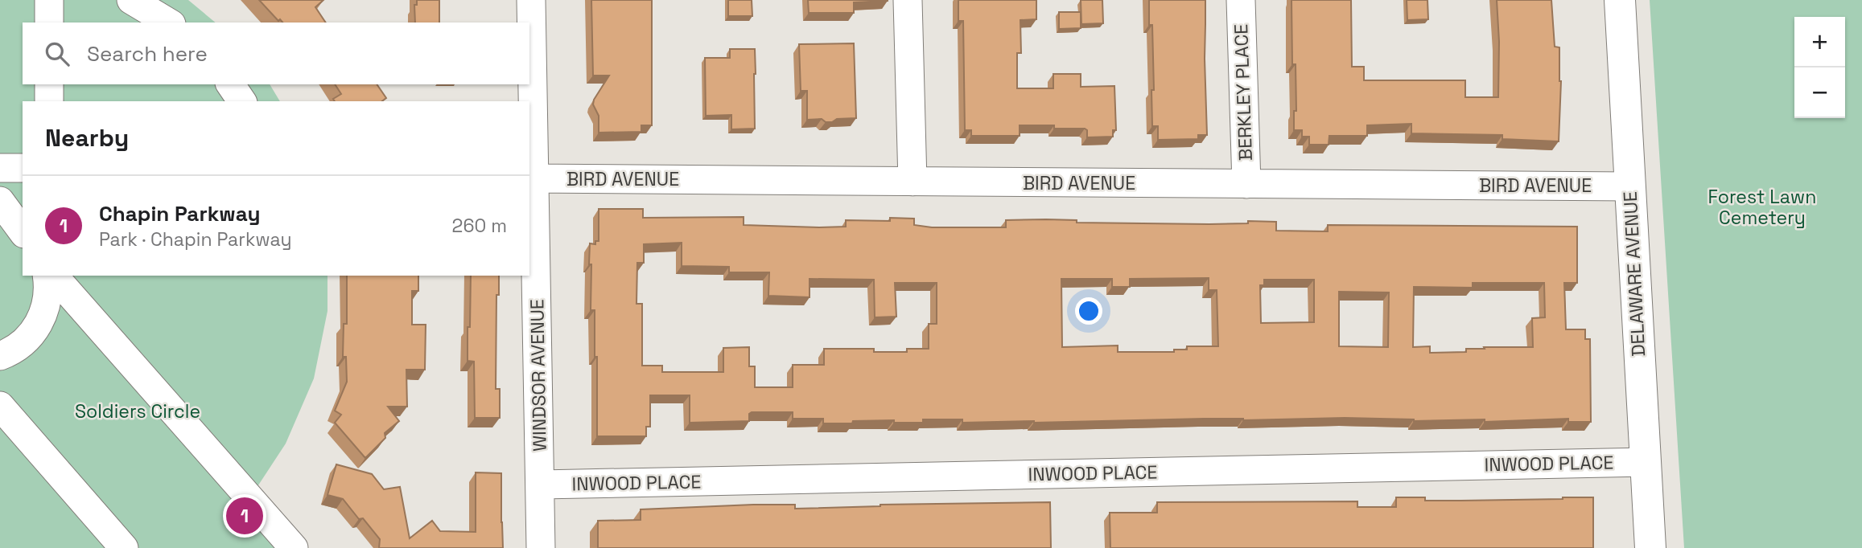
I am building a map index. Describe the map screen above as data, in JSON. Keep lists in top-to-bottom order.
{
  "streets": {
    "main road": ["DELAWARE AVENUE"],
    "street": [
      "BERKLEY PLACE",
      "BIRD AVENUE",
      "WINDSOR AVENUE",
      "INWOOD PLACE"
    ]
  },
  "crossings": [
    ["BERKLEY PLACE", "BIRD AVENUE"],
    ["BIRD AVENUE", "DELAWARE AVENUE"],
    ["BIRD AVENUE", "WINDSOR AVENUE"],
    ["DELAWARE AVENUE", "INWOOD PLACE"],
    ["WINDSOR AVENUE", "INWOOD PLACE"]
  ],
  "parks": ["Forest Lawn Cemetery", "Soldiers Circle"],
  "page": {
    "map_buttons": ["+", "−"],
    "search": "Search here",
    "heading": "Nearby",
    "list": [
      {
        "mark": "1",
        "name": "Chapin Parkway",
        "note": "Park · Chapin Parkway",
        "value": "260 m"
      }
    ],
    "pins": "1"
  }
}
